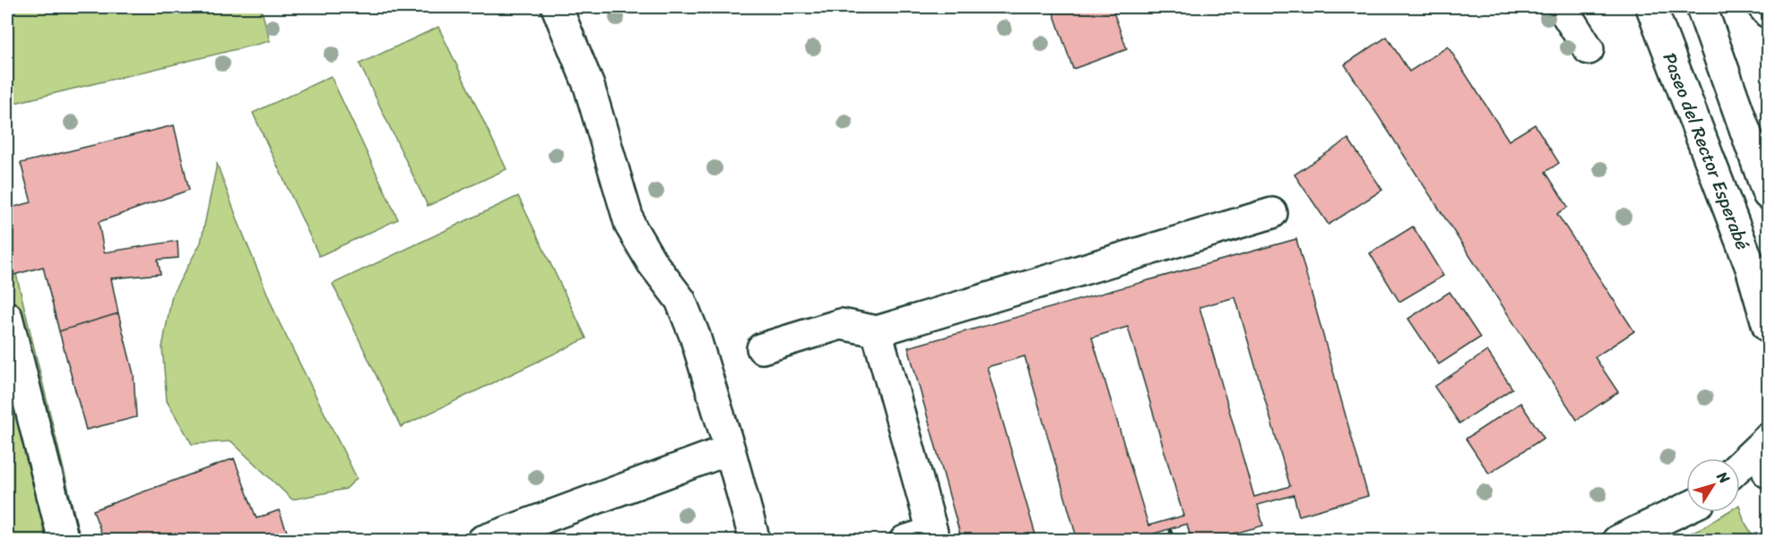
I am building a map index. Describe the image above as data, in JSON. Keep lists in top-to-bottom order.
{
  "streets": {
    "main road": ["Paseo del Rector Esperabé"]
  },
  "north": "top right"
}
